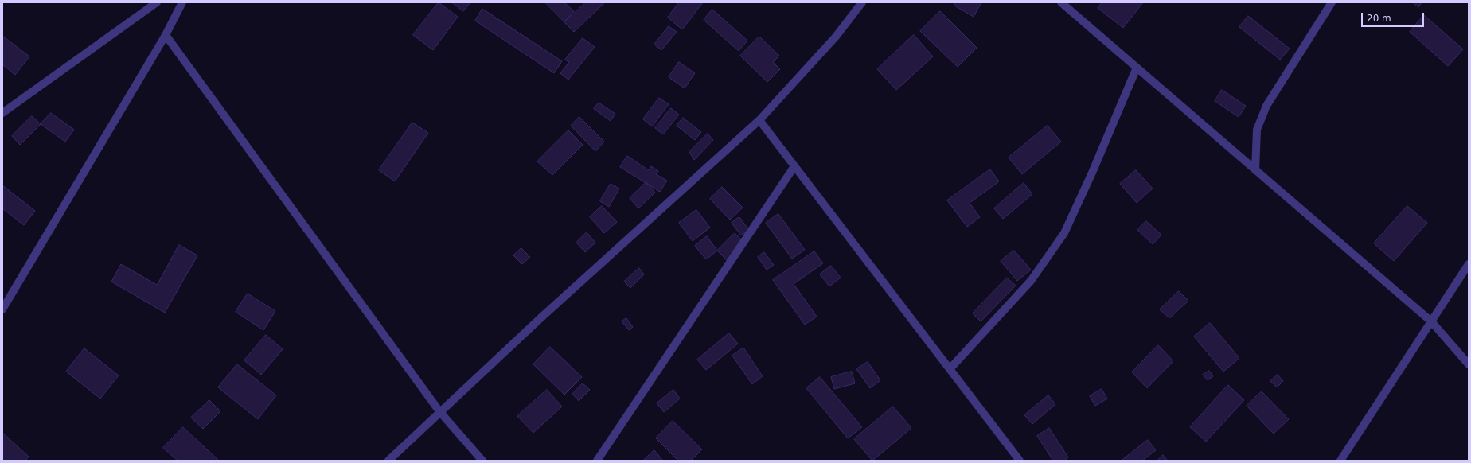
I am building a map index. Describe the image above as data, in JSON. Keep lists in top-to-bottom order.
{
  "scale_bar": "20 m"
}
